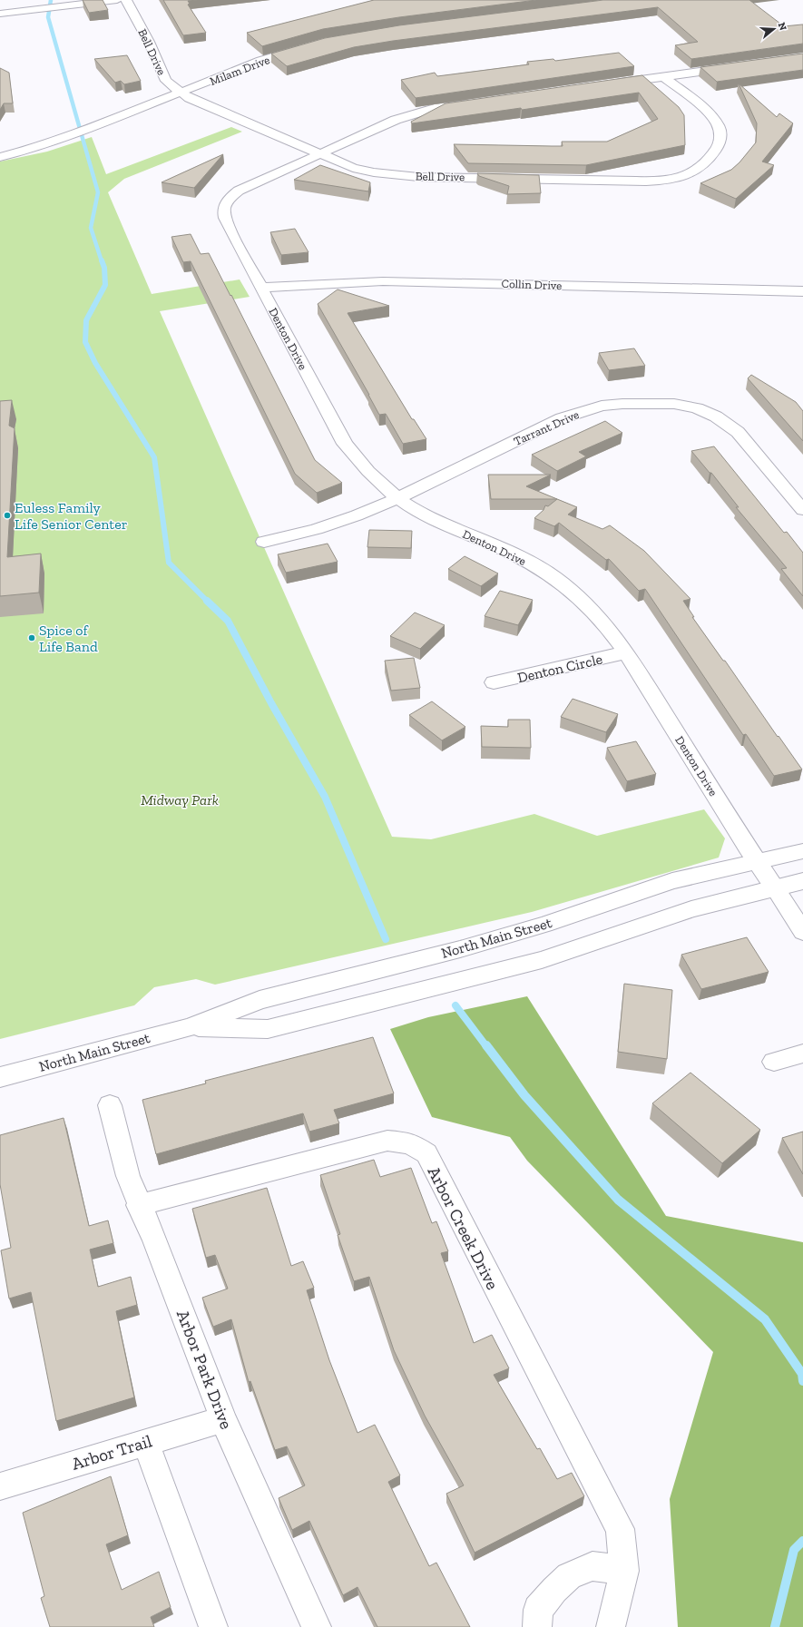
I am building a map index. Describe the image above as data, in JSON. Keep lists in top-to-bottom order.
{
  "streets": {
    "street": [
      "Bell Drive",
      "Milam Drive",
      "Collin Drive",
      "Denton Drive",
      "Tarrant Drive",
      "Denton Circle",
      "North Main Street",
      "Arbor Creek Drive",
      "Arbor Park Drive",
      "Arbor Trail"
    ]
  },
  "crossings": [
    ["Bell Drive", "Milam Drive"],
    ["Bell Drive", "Denton Drive"],
    ["Collin Drive", "Denton Drive"],
    ["Denton Drive", "Tarrant Drive"],
    ["Denton Drive", "Denton Circle"],
    ["Denton Drive", "North Main Street"],
    ["Arbor Creek Drive", "Arbor Park Drive"],
    ["Arbor Park Drive", "Arbor Trail"]
  ],
  "parks": ["Midway Park"],
  "places": ["Euless Family Life Senior Center", "Spice of Life Band"],
  "north": "right"
}
